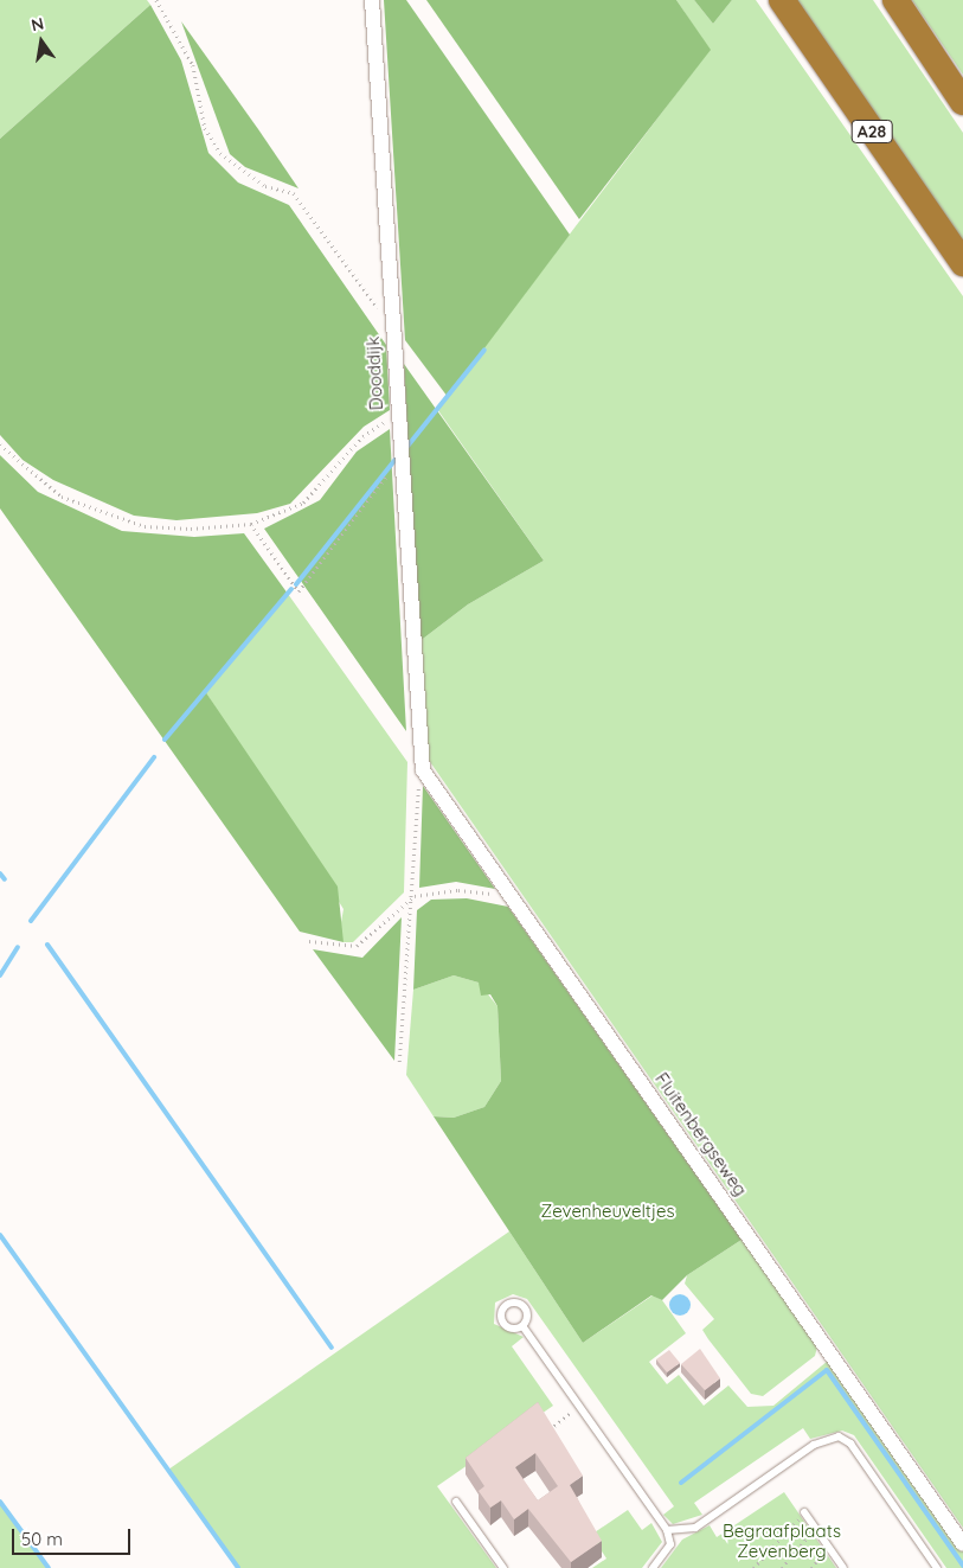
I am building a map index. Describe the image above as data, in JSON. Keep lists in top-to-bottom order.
{
  "streets": {
    "highway": ["A28"],
    "street": ["Dooddijk", "Fluitenbergseweg"]
  },
  "crossings": [
    ["Dooddijk", "Fluitenbergseweg"]
  ],
  "parks": ["Zevenheuveltjes", "Begraafplaats Zevenberg"],
  "scale_bar": "50 m",
  "north": "top"
}
